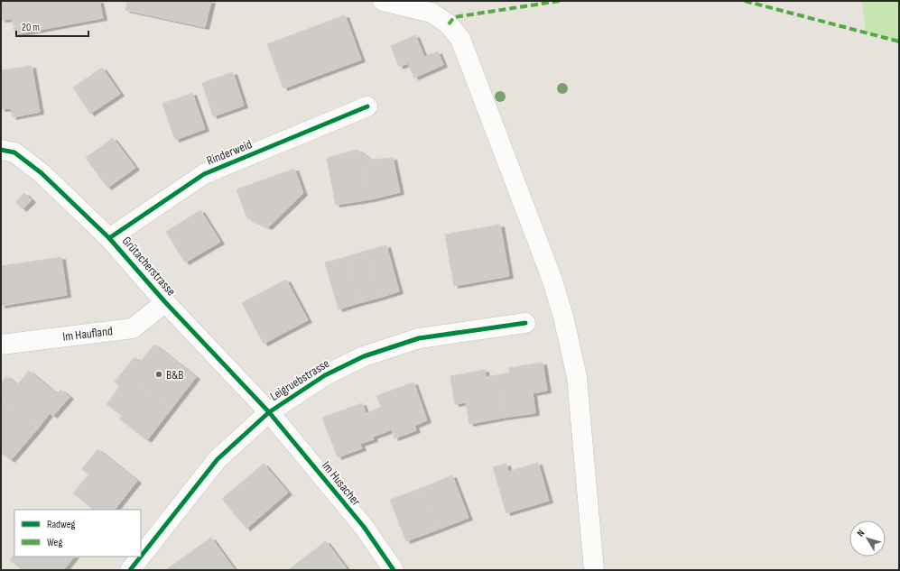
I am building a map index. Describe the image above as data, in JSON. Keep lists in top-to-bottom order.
{
  "streets": {
    "street": [
      "Rinderweid",
      "Grütacherstrasse",
      "Im Haufland",
      "Leigruebstrasse",
      "Im Husacher"
    ]
  },
  "crossings": [
    ["Rinderweid", "Grütacherstrasse"],
    ["Grütacherstrasse", "Im Haufland"],
    ["Grütacherstrasse", "Leigruebstrasse"],
    ["Grütacherstrasse", "Im Husacher"],
    ["Leigruebstrasse", "Im Husacher"]
  ],
  "places": ["B&B"],
  "legend": ["Radweg", "Weg"],
  "scale_bar": "20 m",
  "north": "top left"
}
